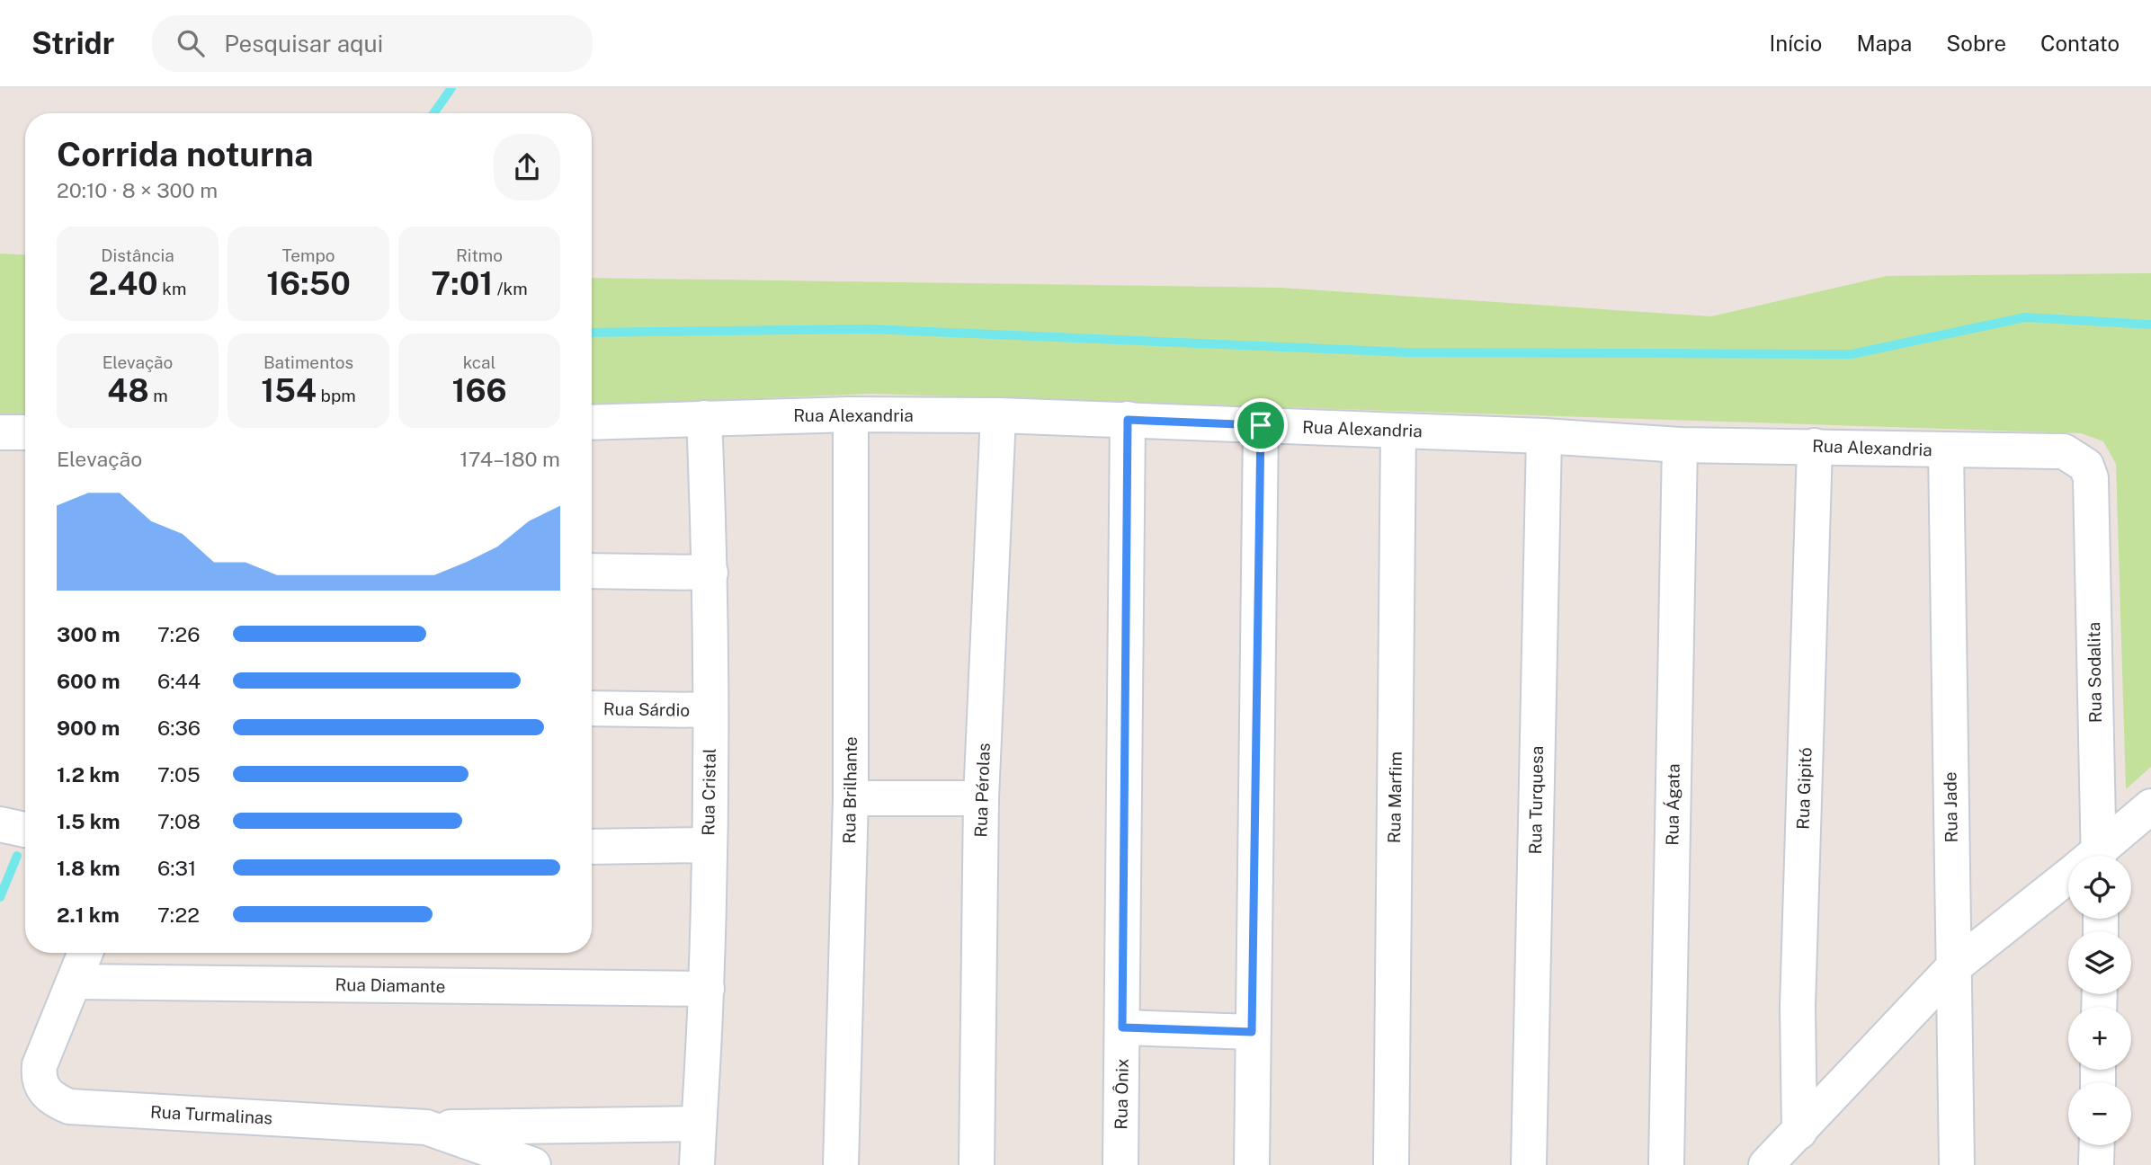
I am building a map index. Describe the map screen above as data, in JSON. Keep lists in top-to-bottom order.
{
  "streets": {
    "street": [
      "Rua Alexandria",
      "Rua Sodalita",
      "Rua Sárdio",
      "Rua Gipitó",
      "Rua Brilhante",
      "Rua Pérolas",
      "Rua Cristal",
      "Rua Marfim",
      "Rua Turquesa",
      "Rua Ágata",
      "Rua Jade",
      "Rua Diamante",
      "Rua Ônix",
      "Rua Turmalinas"
    ]
  },
  "crossings": [
    ["Rua Alexandria", "Rua Sodalita"],
    ["Rua Alexandria", "Rua Gipitó"],
    ["Rua Alexandria", "Rua Brilhante"],
    ["Rua Alexandria", "Rua Pérolas"],
    ["Rua Alexandria", "Rua Cristal"],
    ["Rua Alexandria", "Rua Marfim"],
    ["Rua Alexandria", "Rua Turquesa"],
    ["Rua Alexandria", "Rua Ágata"],
    ["Rua Alexandria", "Rua Jade"],
    ["Rua Alexandria", "Rua Ônix"],
    ["Rua Sárdio", "Rua Cristal"],
    ["Rua Cristal", "Rua Diamante"],
    ["Rua Diamante", "Rua Turmalinas"]
  ],
  "page": {
    "header": "Stridr",
    "search": "Pesquisar aqui",
    "nav": [
      "Início",
      "Mapa",
      "Sobre",
      "Contato"
    ],
    "heading": ["Corrida noturna", "20:10 · 8 × 300 m"],
    "stats": [
      ["Distância", "2.40 km"],
      ["Tempo", "16:50"],
      ["Ritmo", "7:01 /km"],
      ["Elevação", "48 m"],
      ["Batimentos", "154 bpm"],
      ["kcal", "166"]
    ],
    "chart": ["Elevação", "174–180 m"],
    "list": [
      {
        "name": "300 m",
        "note": "7:26"
      },
      {
        "name": "600 m",
        "note": "6:44"
      },
      {
        "name": "900 m",
        "note": "6:36"
      },
      {
        "name": "1.2 km",
        "note": "7:05"
      },
      {
        "name": "1.5 km",
        "note": "7:08"
      },
      {
        "name": "1.8 km",
        "note": "6:31"
      },
      {
        "name": "2.1 km",
        "note": "7:22"
      }
    ],
    "map_buttons": ["+", "−"]
  }
}
